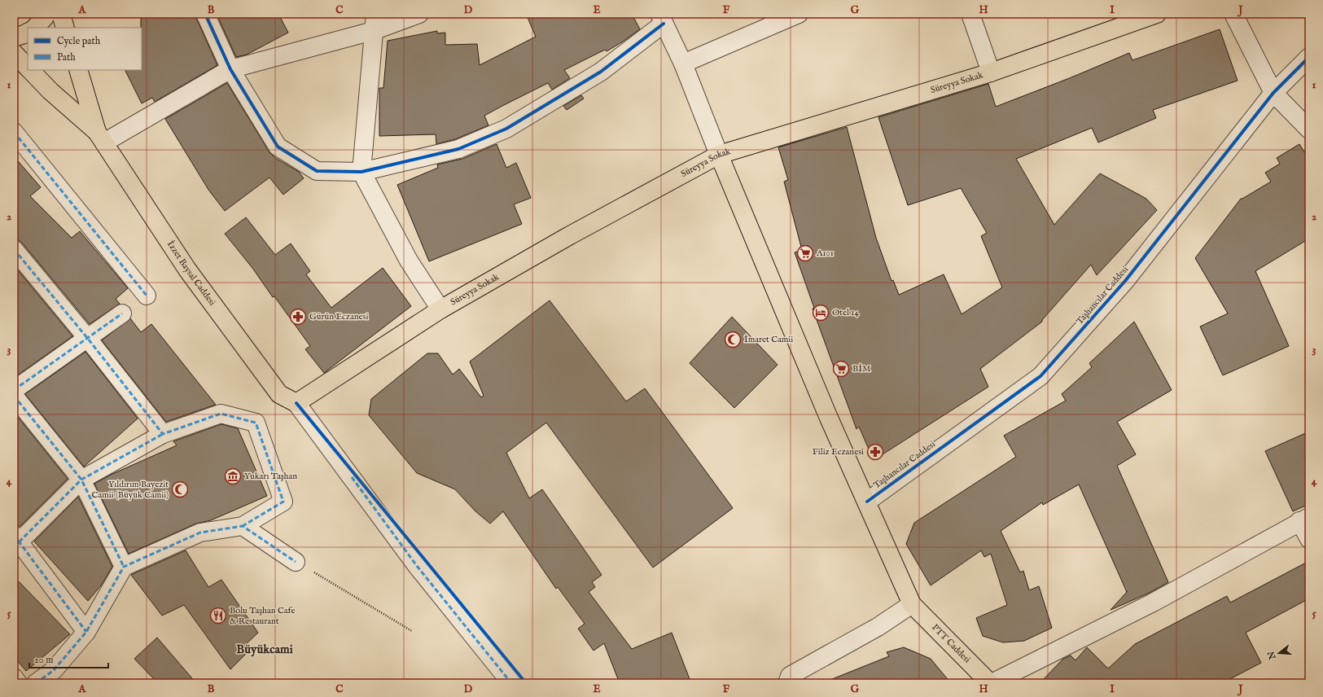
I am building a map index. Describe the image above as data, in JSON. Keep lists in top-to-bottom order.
{
  "streets": {
    "main road": ["Süreyya Sokak", "İzzet Baysal Caddesi", "PTT Caddesi"],
    "street": ["Taşhancılar Caddesi"]
  },
  "crossings": [
    ["Süreyya Sokak", "İzzet Baysal Caddesi"]
  ],
  "districts": ["Büyükcami"],
  "places": {
    "supermarket": ["A101", "BİM"],
    "hotel": ["Otel 14"],
    "pharmacy": ["Gürün Eczanesi", "Filiz Eczanesi"],
    "mosque": ["İmaret Camii", "Yıldırım Bayezit Camii (Büyük Camii)"],
    "museum": ["Yukarı Taşhan"],
    "restaurant": ["Bolu Taşhan Cafe & Restaurant"]
  },
  "legend": ["Cycle path", "Path"],
  "scale_bar": "20 m",
  "north": "left",
  "grid": {
    "columns": [
      "A",
      "B",
      "C",
      "D",
      "E",
      "F",
      "G",
      "H",
      "I",
      "J"
    ],
    "rows": [
      "1",
      "2",
      "3",
      "4",
      "5"
    ]
  }
}
